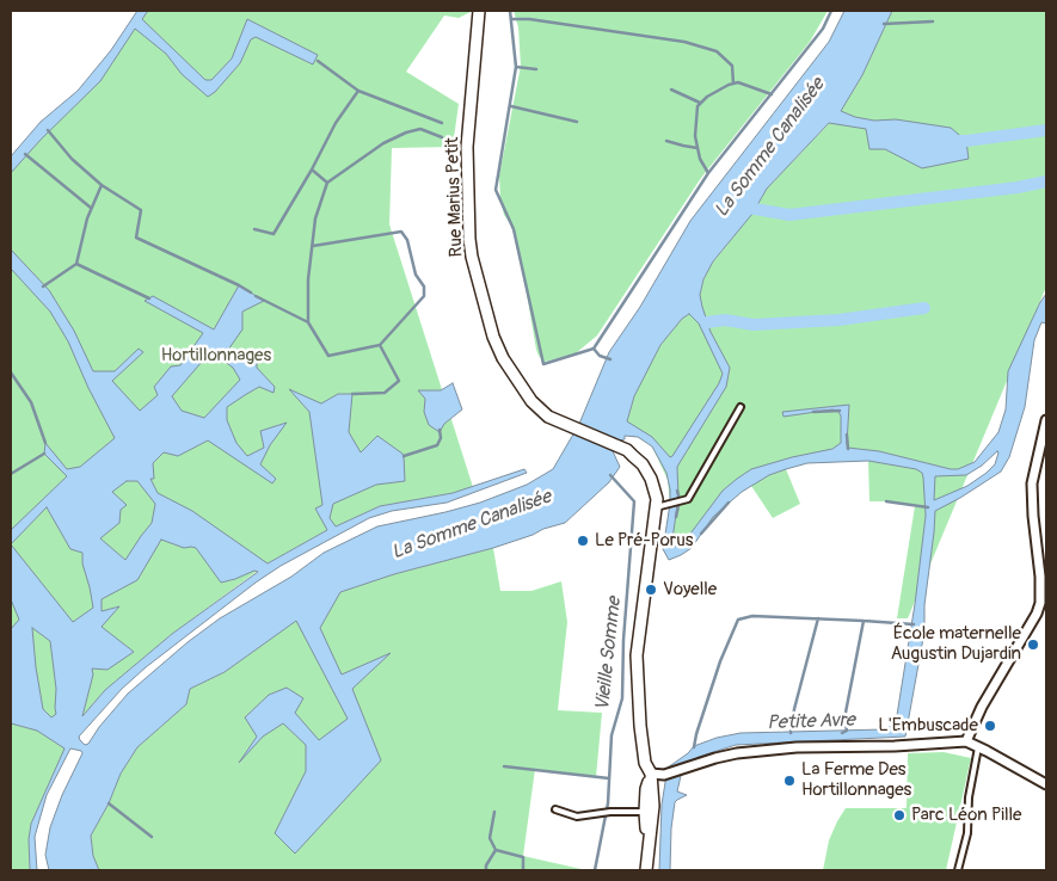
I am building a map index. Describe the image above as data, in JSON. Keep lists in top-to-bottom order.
{
  "streets": {
    "street": ["Rue Marius Petit"]
  },
  "water": ["La Somme Canalisée", "Vieille Somme", "Petite Avre"],
  "parks": ["Hortillonnages"],
  "places": [
    "Le Pré-Porus",
    "Voyelle",
    "École maternelle Augustin Dujardin",
    "L'Embuscade",
    "La Ferme Des Hortillonnages",
    "Parc Léon Pille"
  ]
}
